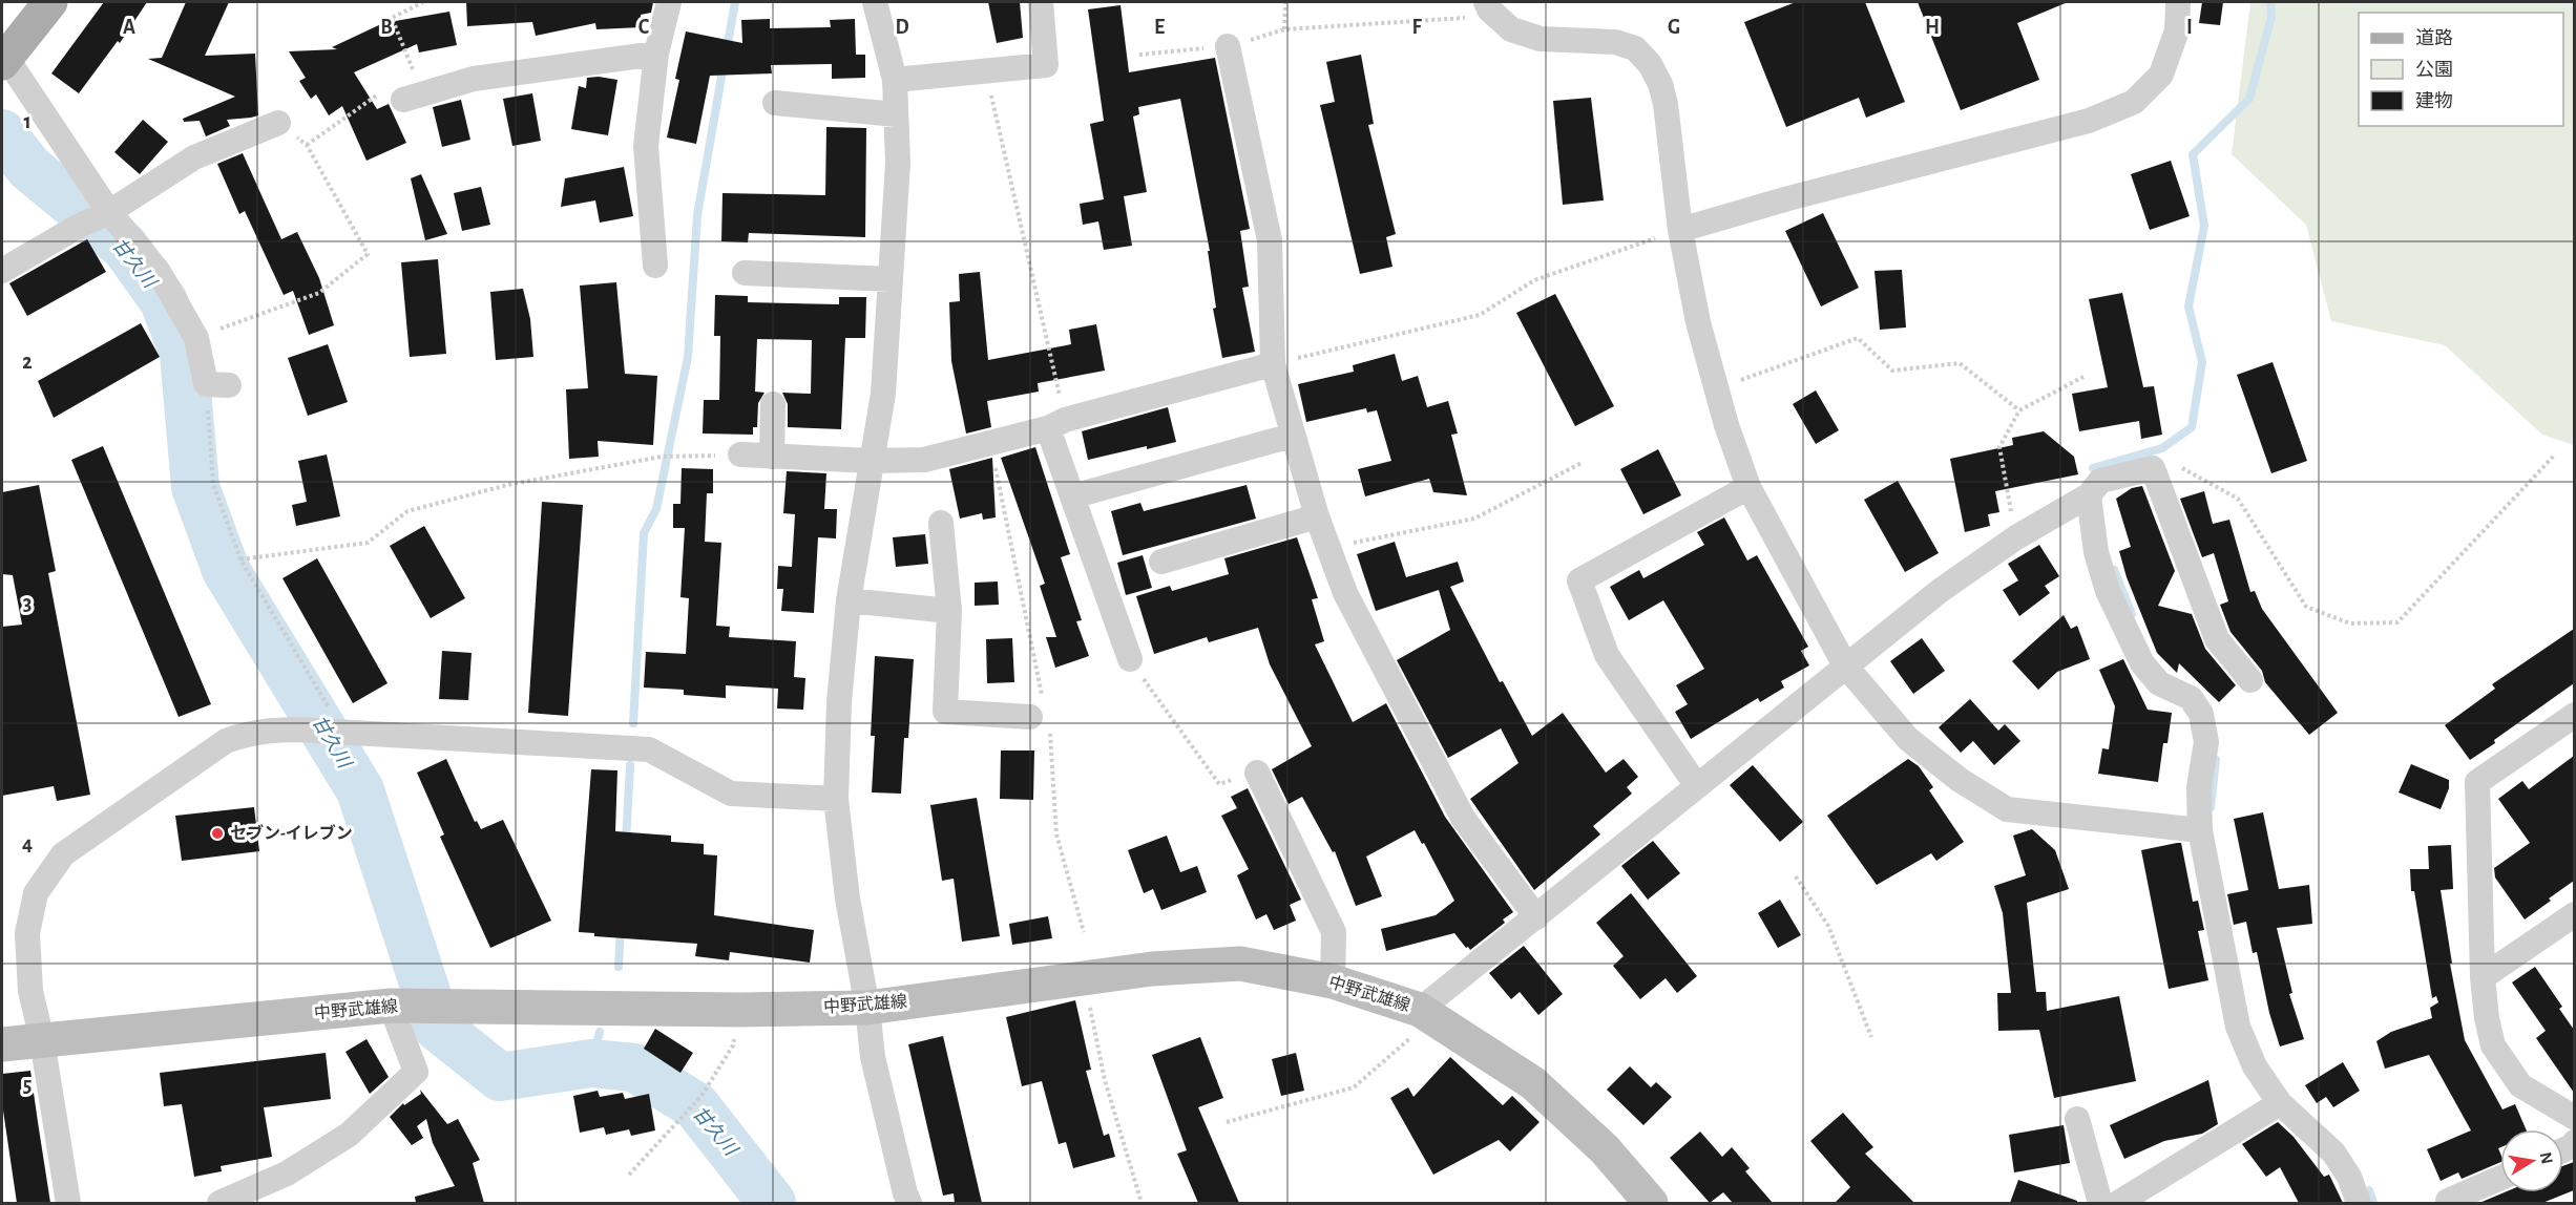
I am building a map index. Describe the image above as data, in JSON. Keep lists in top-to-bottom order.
{
  "streets": {
    "main road": ["中野武雄線"]
  },
  "water": ["甘久川"],
  "places": ["セブン-イレブン"],
  "legend": ["道路", "公園", "建物"],
  "north": "right",
  "grid": {
    "columns": [
      "A",
      "B",
      "C",
      "D",
      "E",
      "F",
      "G",
      "H",
      "I"
    ],
    "rows": [
      "1",
      "2",
      "3",
      "4",
      "5"
    ]
  }
}
